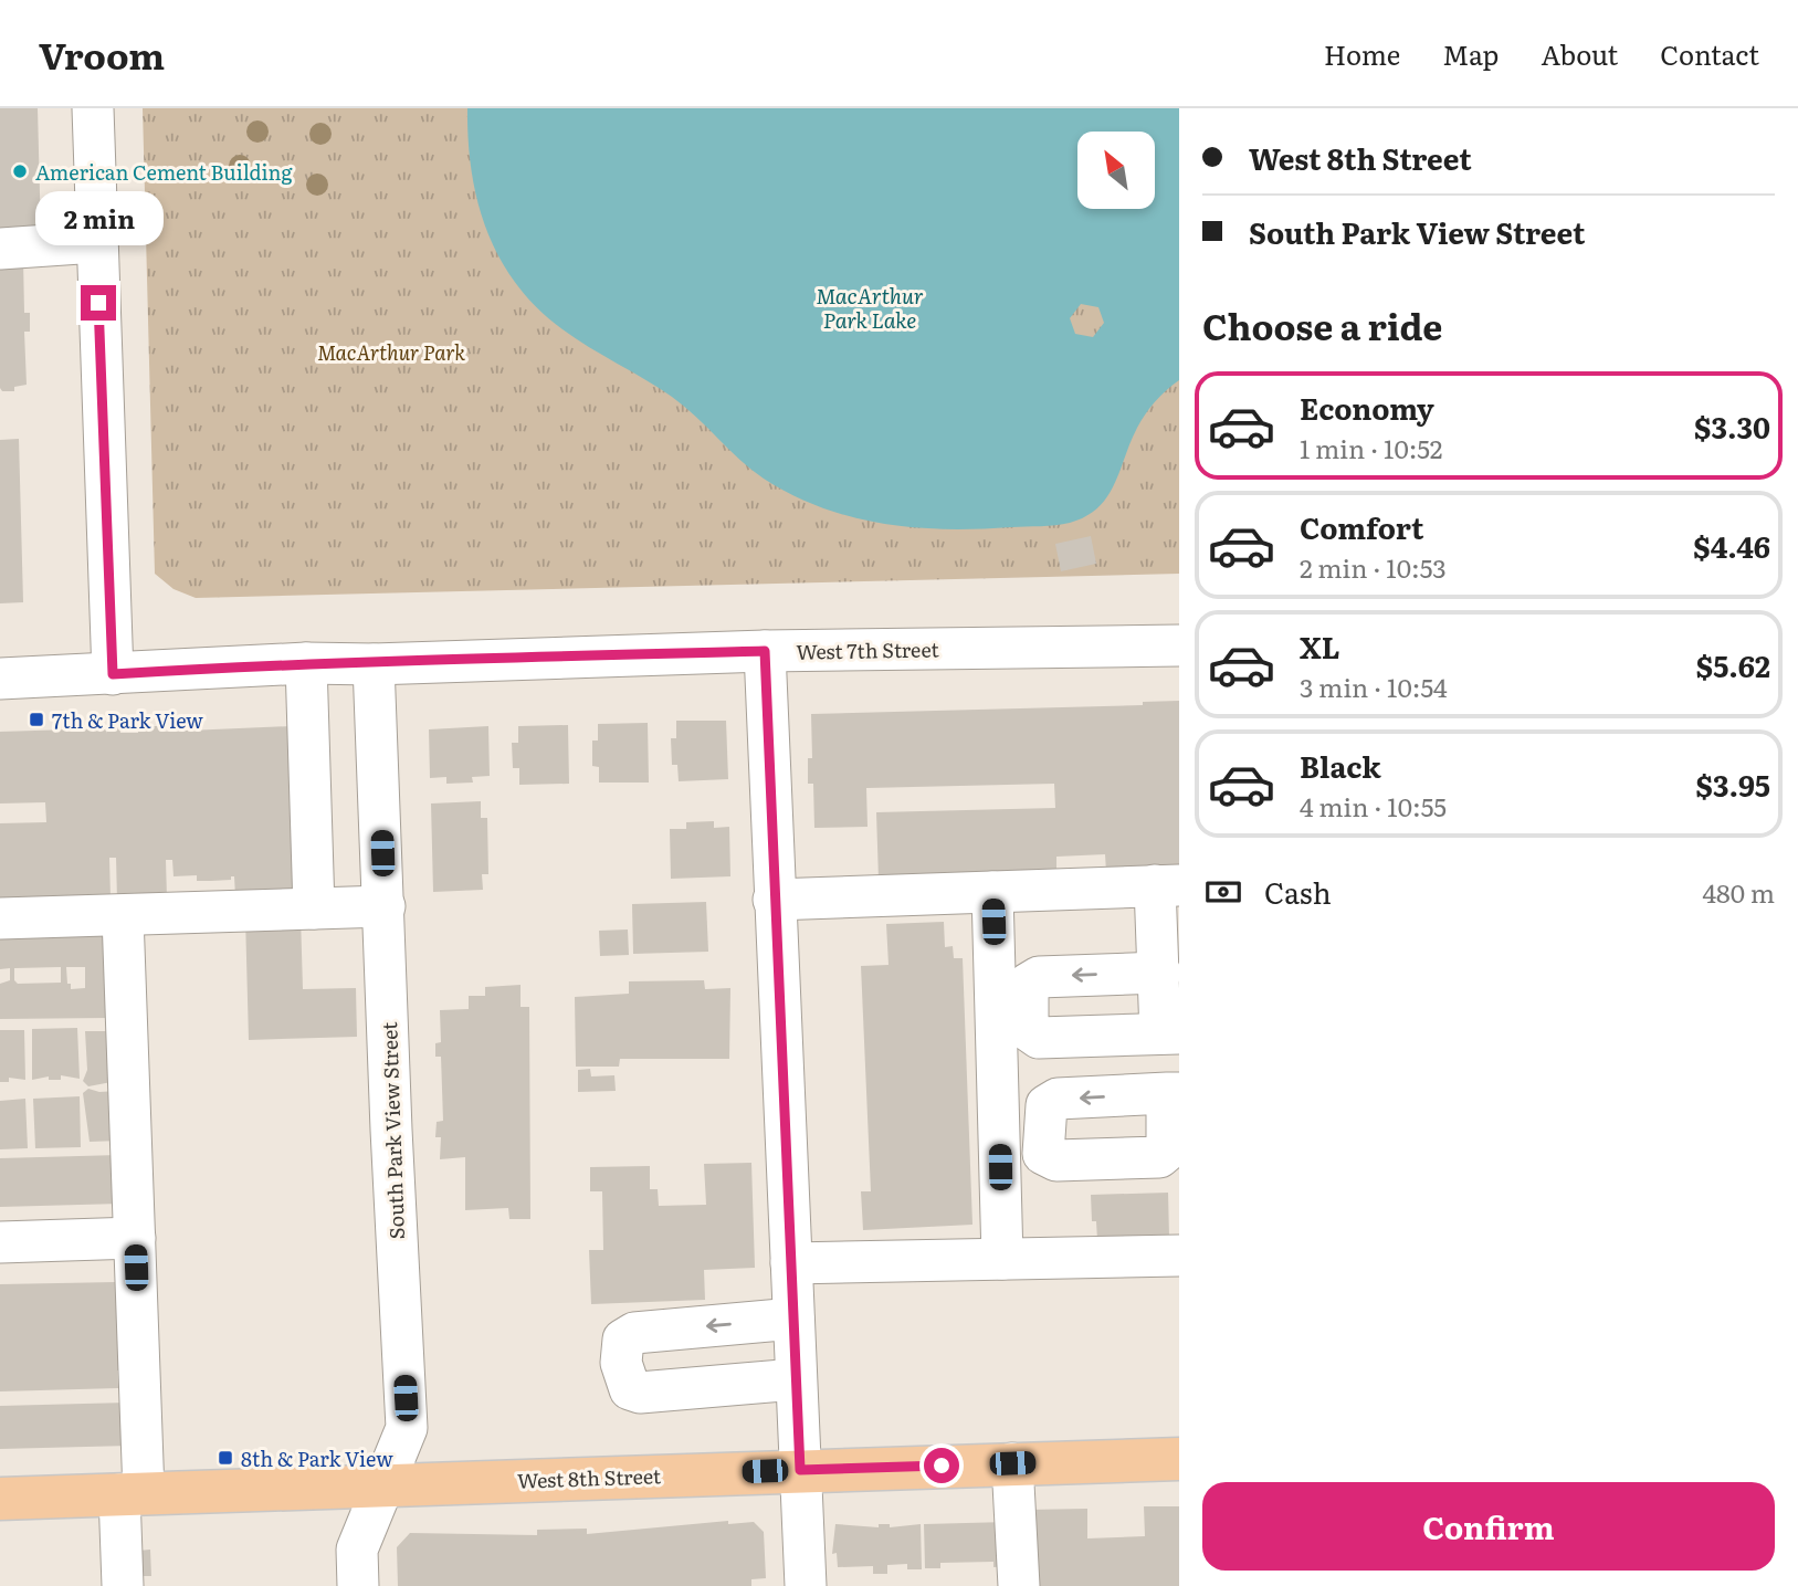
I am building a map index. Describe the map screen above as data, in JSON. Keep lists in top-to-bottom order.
{
  "streets": {
    "main road": ["West 8th Street"],
    "street": ["West 7th Street", "South Park View Street"]
  },
  "crossings": [
    ["West 7th Street", "South Park View Street"],
    ["South Park View Street", "West 8th Street"]
  ],
  "water": ["MacArthur Park Lake"],
  "parks": ["MacArthur Park"],
  "places": {
    "other": ["American Cement Building"],
    "transit": ["7th & Park View", "8th & Park View"]
  },
  "north": "top left",
  "page": {
    "header": "Vroom",
    "nav": [
      "Home",
      "Map",
      "About",
      "Contact"
    ],
    "banner": ["West 8th Street", "South Park View Street"],
    "bubble": "2 min",
    "heading": "Choose a ride",
    "list": [
      {
        "name": "Economy",
        "note": "1 min · 10:52",
        "value": "$3.30"
      },
      {
        "name": "Comfort",
        "note": "2 min · 10:53",
        "value": "$4.46"
      },
      {
        "name": "XL",
        "note": "3 min · 10:54",
        "value": "$5.62"
      },
      {
        "name": "Black",
        "note": "4 min · 10:55",
        "value": "$3.95"
      }
    ],
    "pay": ["Cash", "480 m"],
    "buttons": "Confirm"
  }
}
